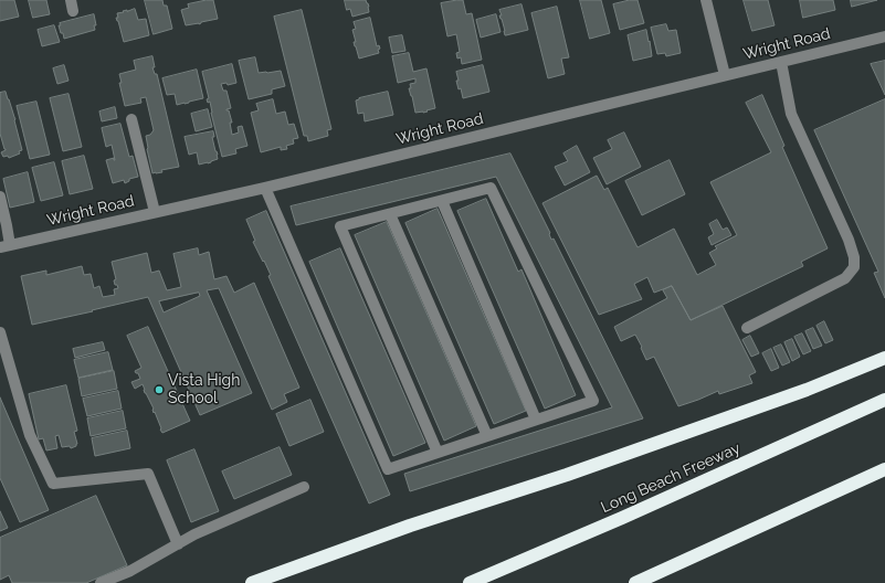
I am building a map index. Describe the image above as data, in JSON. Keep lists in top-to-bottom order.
{
  "streets": {
    "highway": ["Long Beach Freeway"],
    "street": ["Wright Road"]
  },
  "places": ["Vista High School"]
}
